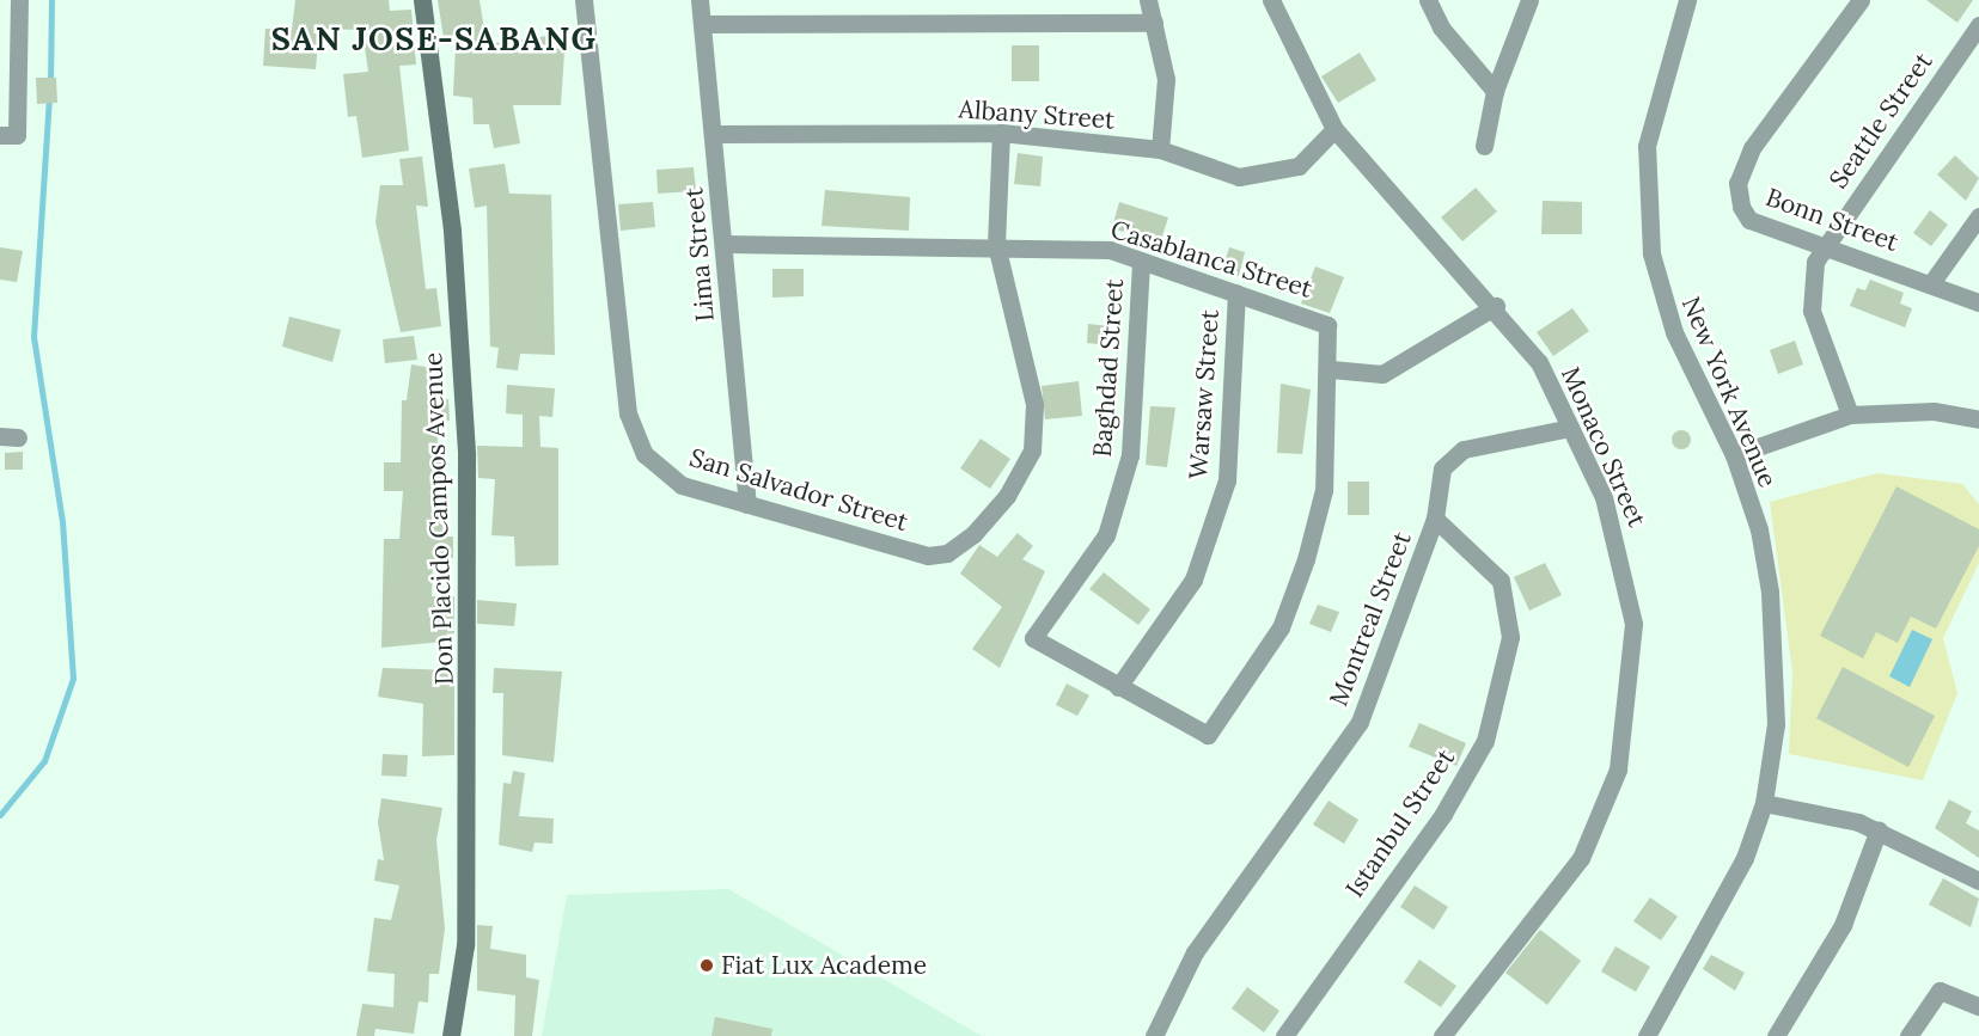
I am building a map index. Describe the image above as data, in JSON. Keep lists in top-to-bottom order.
{
  "streets": {
    "main road": ["Don Placido Campos Avenue"],
    "street": [
      "Albany Street",
      "Seattle Street",
      "Bonn Street",
      "Lima Street",
      "Casablanca Street",
      "Baghdad Street",
      "New York Avenue",
      "Warsaw Street",
      "Monaco Street",
      "San Salvador Street",
      "Montreal Street",
      "Istanbul Street"
    ]
  },
  "crossings": [
    ["Albany Street", "Lima Street"],
    ["Albany Street", "Monaco Street"],
    ["Albany Street", "San Salvador Street"],
    ["Seattle Street", "Bonn Street"],
    ["Lima Street", "Casablanca Street"],
    ["Lima Street", "San Salvador Street"],
    ["Casablanca Street", "Baghdad Street"],
    ["Casablanca Street", "Warsaw Street"],
    ["Casablanca Street", "San Salvador Street"],
    ["Baghdad Street", "Warsaw Street"],
    ["Monaco Street", "Montreal Street"],
    ["Montreal Street", "Istanbul Street"]
  ],
  "districts": ["SAN JOSE-SABANG"],
  "places": ["Fiat Lux Academe"]
}
